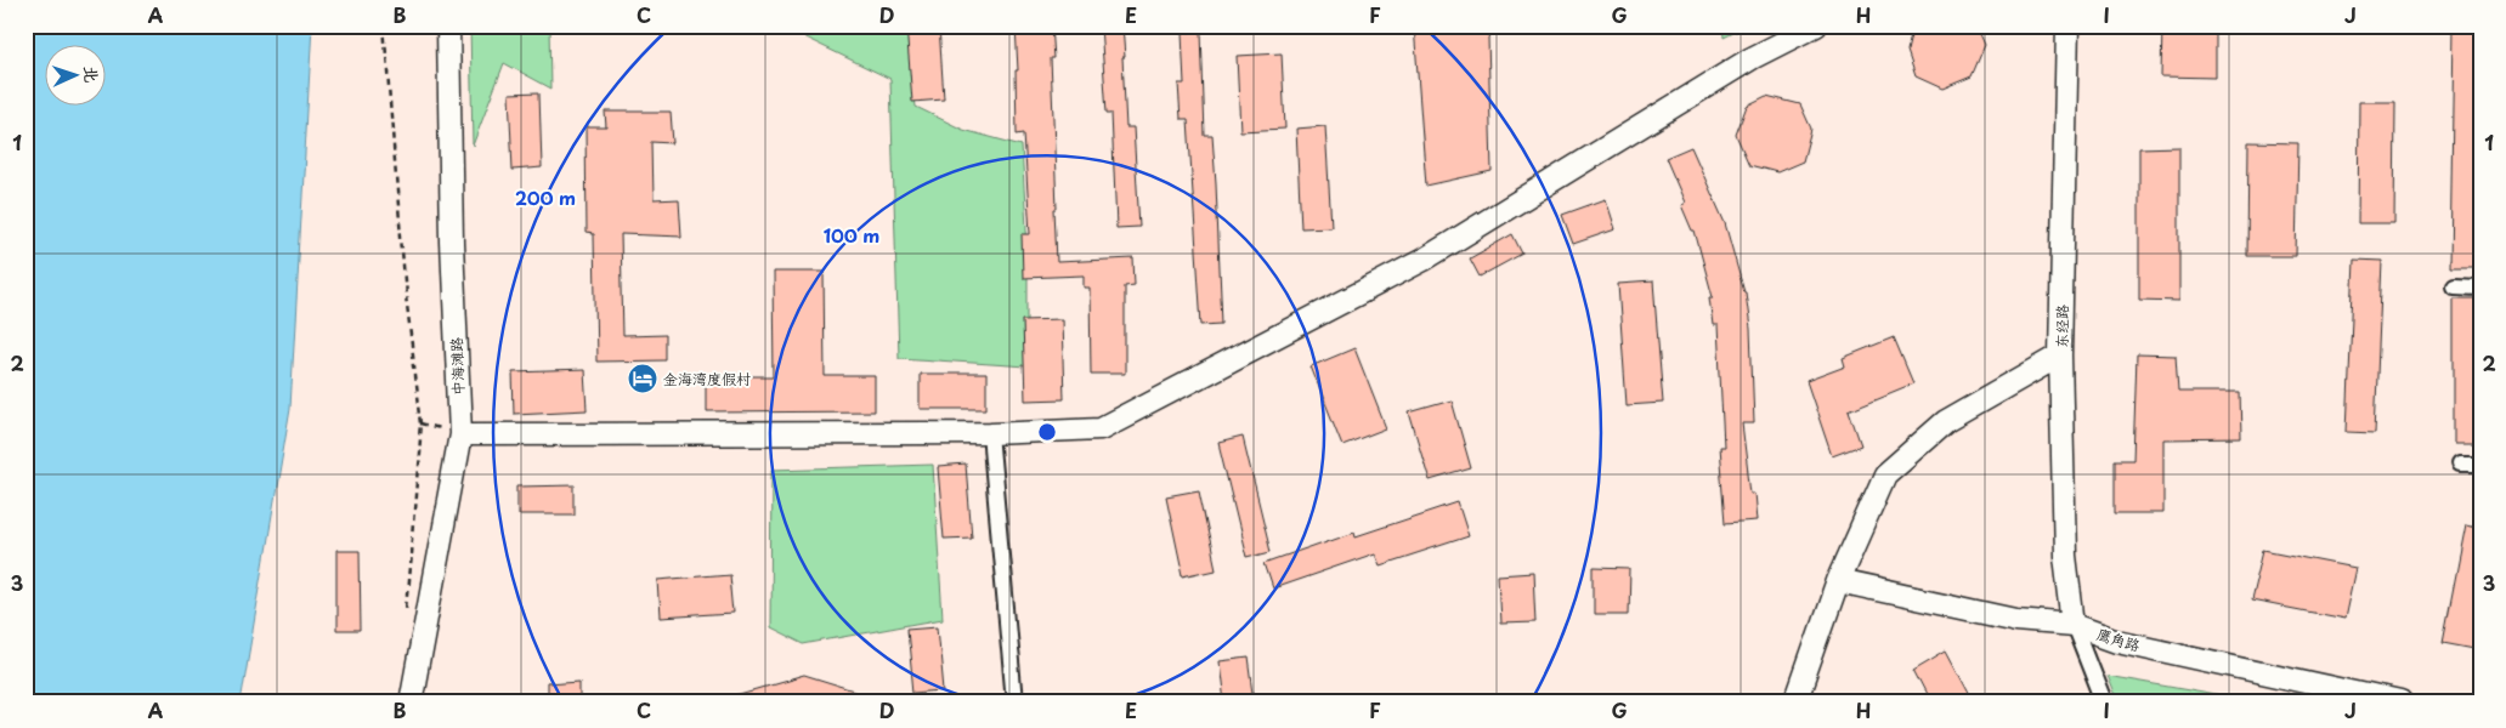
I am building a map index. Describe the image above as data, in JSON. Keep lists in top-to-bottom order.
{
  "streets": {
    "main road": ["东经路", "中海滩路", "鹰角路"]
  },
  "crossings": [
    ["东经路", "鹰角路"]
  ],
  "places": {
    "hotel": ["金海湾度假村"]
  },
  "north": "right",
  "grid": {
    "columns": [
      "A",
      "B",
      "C",
      "D",
      "E",
      "F",
      "G",
      "H",
      "I",
      "J"
    ],
    "rows": ["1", "2", "3"]
  },
  "rings": ["200 m", "100 m"]
}
